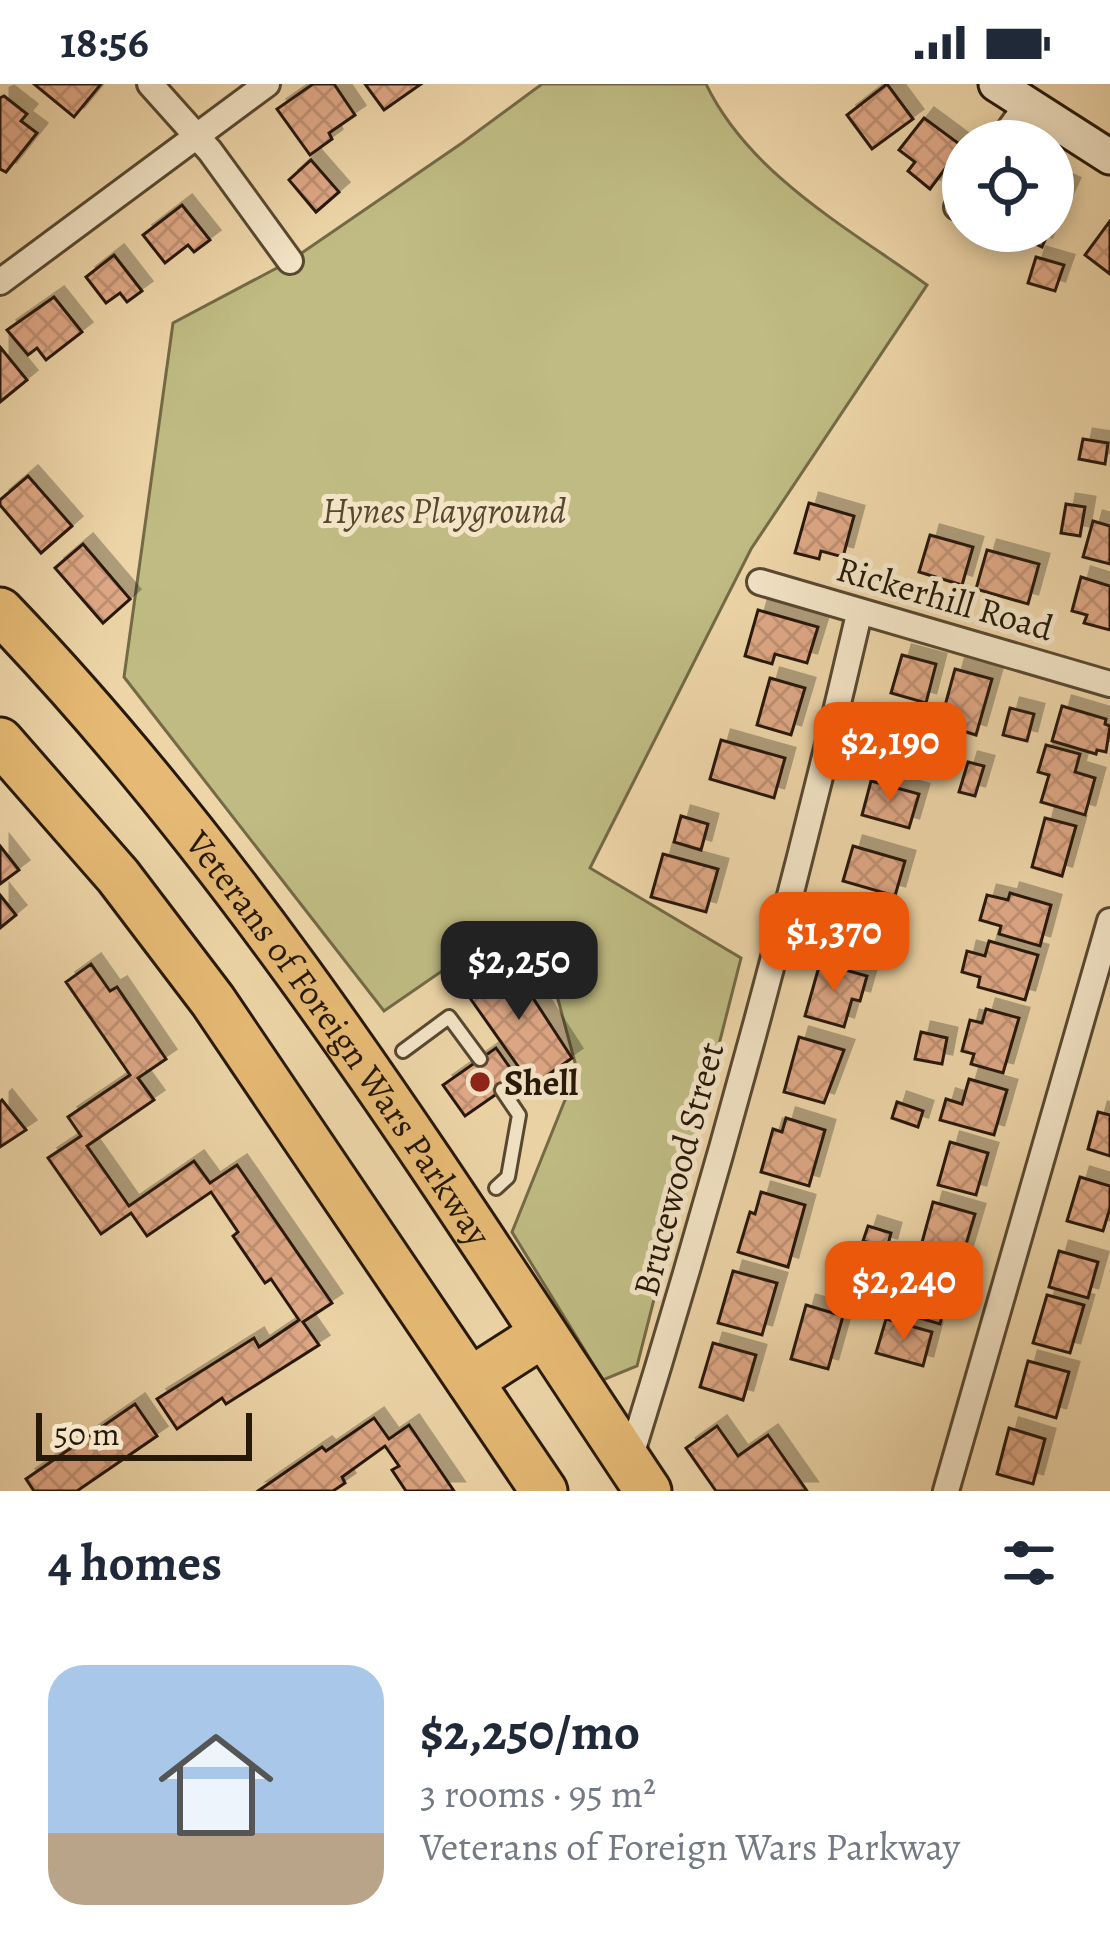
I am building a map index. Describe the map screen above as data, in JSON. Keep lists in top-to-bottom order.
{
  "streets": {
    "highway": ["Veterans of Foreign Wars Parkway"],
    "street": ["Rickerhill Road", "Brucewood Street"]
  },
  "crossings": [
    ["Rickerhill Road", "Brucewood Street"],
    ["Veterans of Foreign Wars Parkway", "Brucewood Street"]
  ],
  "parks": ["Hynes Playground"],
  "places": ["Shell"],
  "scale_bar": "50 m",
  "page": {
    "status": "18:56",
    "price": [
      "$2,190",
      "$1,370",
      "$2,250",
      "$2,240"
    ],
    "scale": "50 m",
    "heading": "4 homes",
    "list": [
      {
        "name": "$2,250/mo",
        "note": "3 rooms · 95 m² · Veterans of Foreign Wars Parkway"
      }
    ]
  }
}
